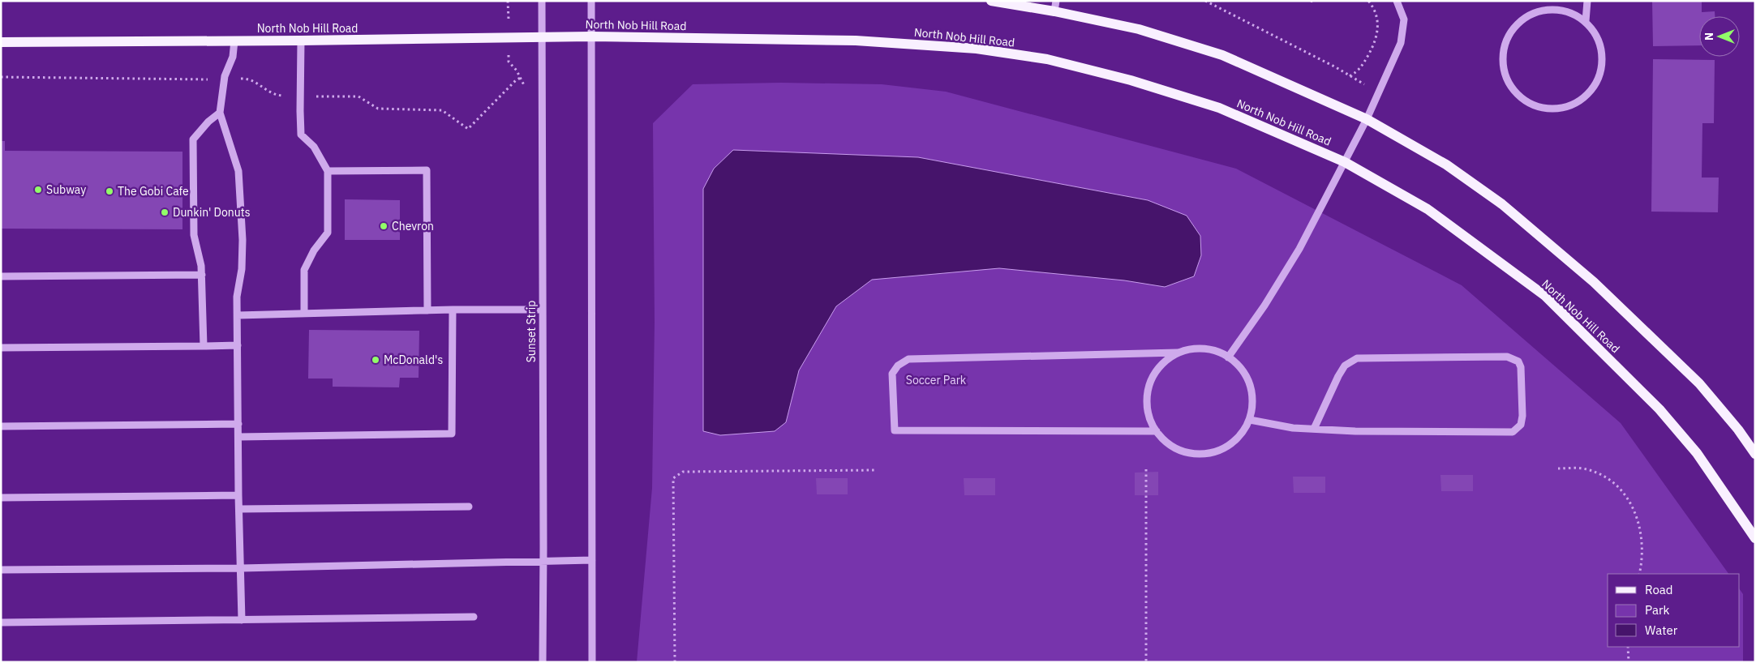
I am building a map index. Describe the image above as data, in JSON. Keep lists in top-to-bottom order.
{
  "streets": {
    "main road": ["North Nob Hill Road"],
    "street": ["Sunset Strip"]
  },
  "crossings": [
    ["North Nob Hill Road", "Sunset Strip"]
  ],
  "parks": ["Soccer Park"],
  "places": [
    "Subway",
    "The Gobi Cafe",
    "Dunkin' Donuts",
    "Chevron",
    "McDonald's"
  ],
  "legend": ["Road", "Park", "Water"],
  "north": "left"
}
